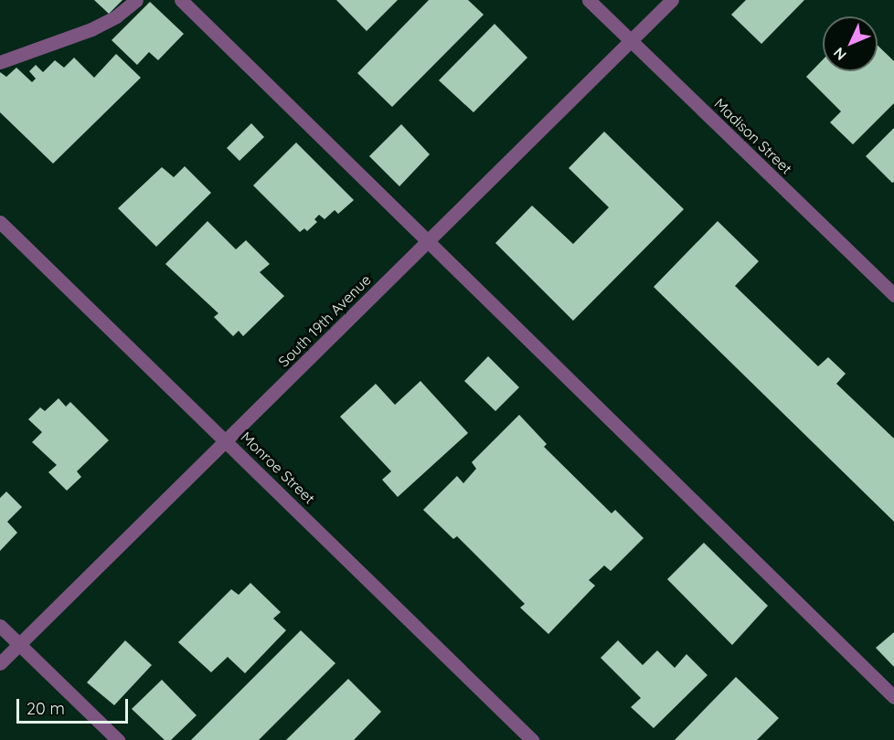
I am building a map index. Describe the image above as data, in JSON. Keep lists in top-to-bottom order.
{
  "streets": {
    "street": ["Madison Street", "South 19th Avenue", "Monroe Street"]
  },
  "crossings": [
    ["Madison Street", "South 19th Avenue"],
    ["South 19th Avenue", "Monroe Street"]
  ],
  "scale_bar": "20 m",
  "north": "bottom left"
}
